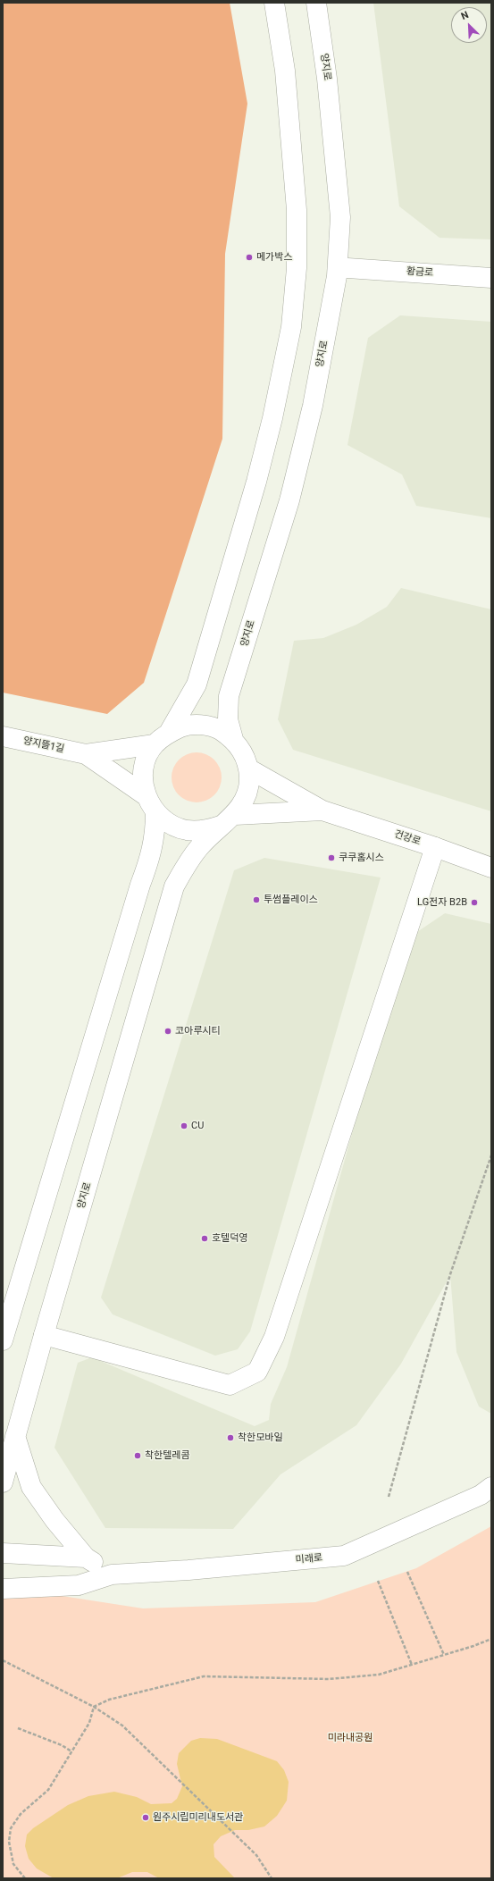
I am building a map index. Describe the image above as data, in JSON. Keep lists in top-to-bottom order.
{
  "streets": {
    "street": [
      "양지로",
      "황금로",
      "양지뜰1길",
      "건강로",
      "미래로"
    ]
  },
  "parks": ["미라내공원"],
  "places": [
    "메가박스",
    "쿠쿠홈시스",
    "투썸플레이스",
    "LG전자 B2B",
    "코아루시티",
    "CU",
    "호텔덕영",
    "착한모바일",
    "착한텔레콤",
    "원주시립미리내도서관"
  ],
  "north": "top left"
}
